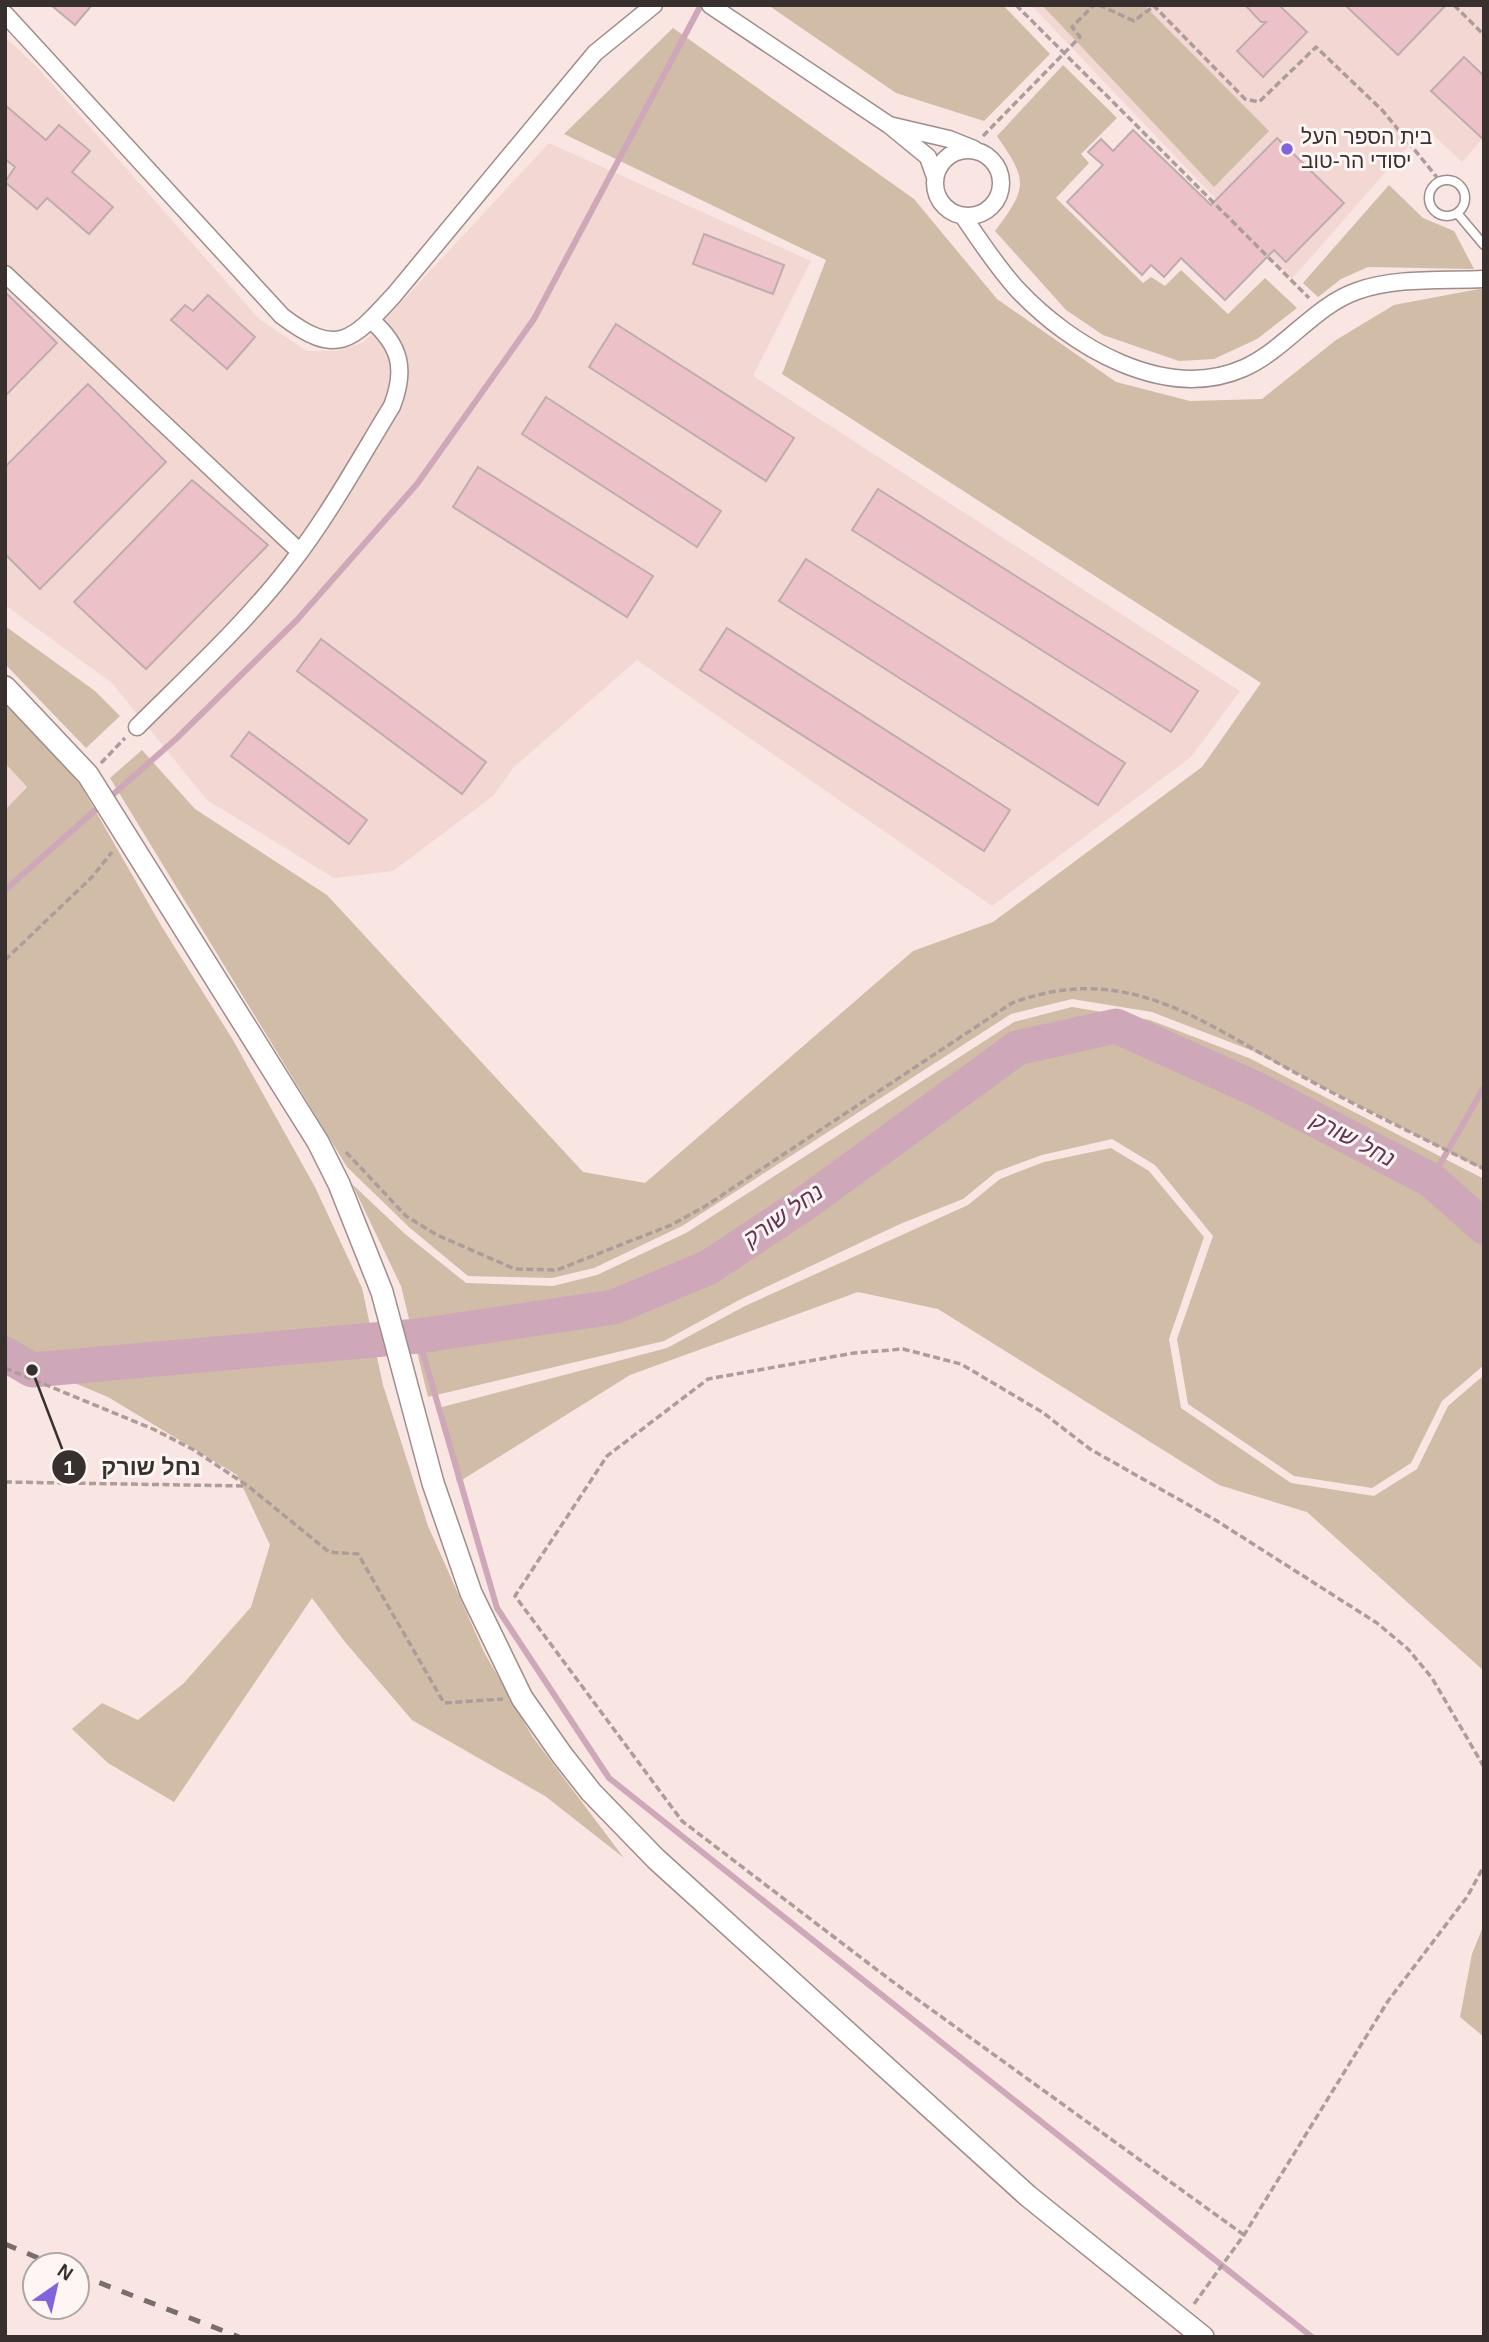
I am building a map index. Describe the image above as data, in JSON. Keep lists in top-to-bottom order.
{
  "water": ["נחל שורק"],
  "places": ["בית הספר העל יסודי הר-טוב", "נחל שורק"],
  "north": "top right"
}
